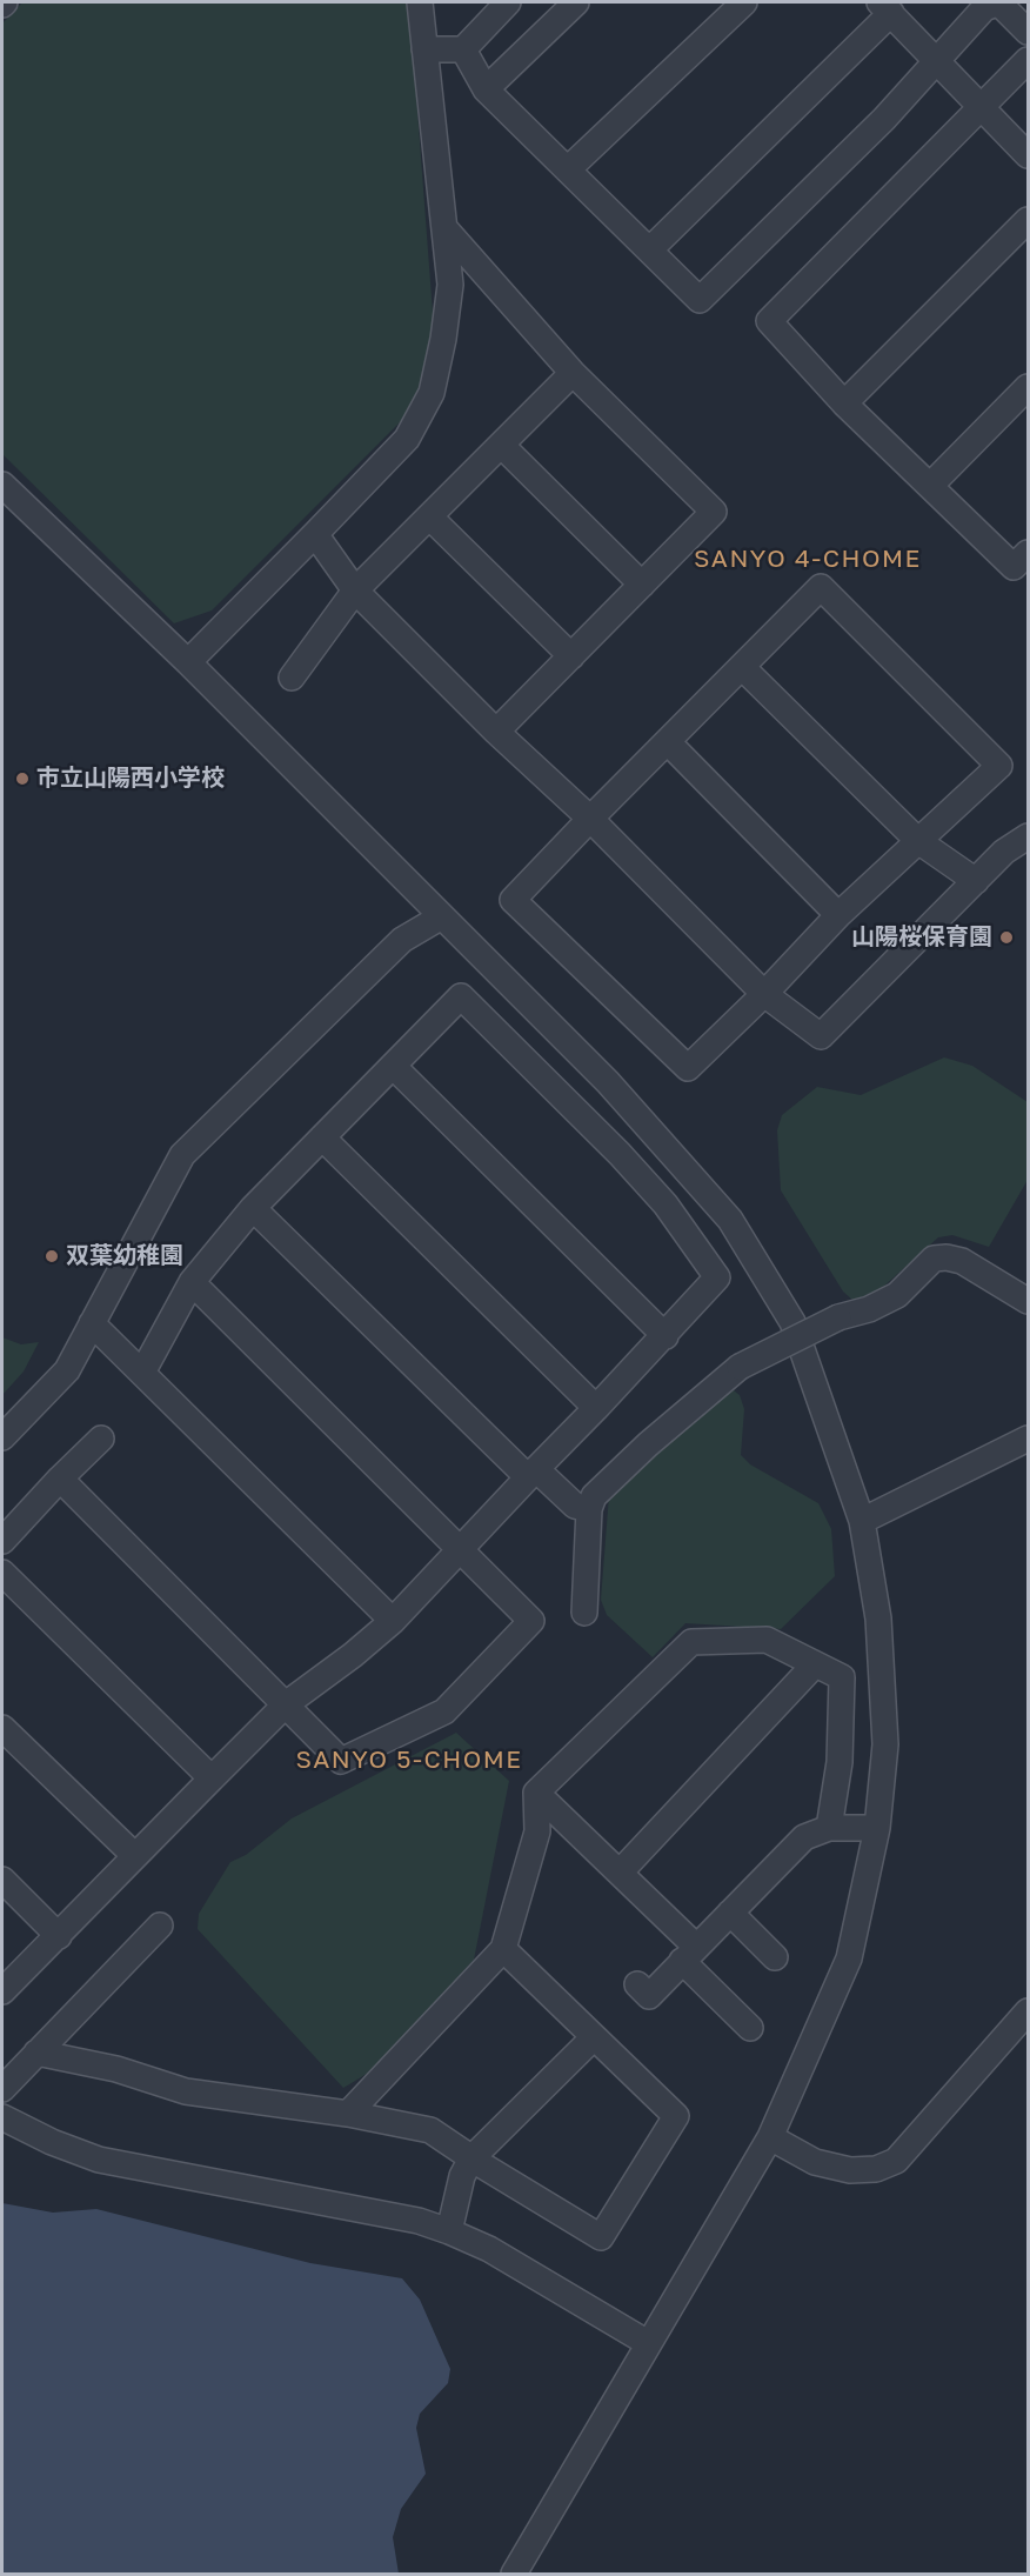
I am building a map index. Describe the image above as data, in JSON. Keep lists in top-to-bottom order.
{
  "districts": ["SANYO 4-CHOME", "SANYO 5-CHOME"],
  "places": ["市立山陽西小学校", "山陽桜保育園", "双葉幼稚園"]
}
